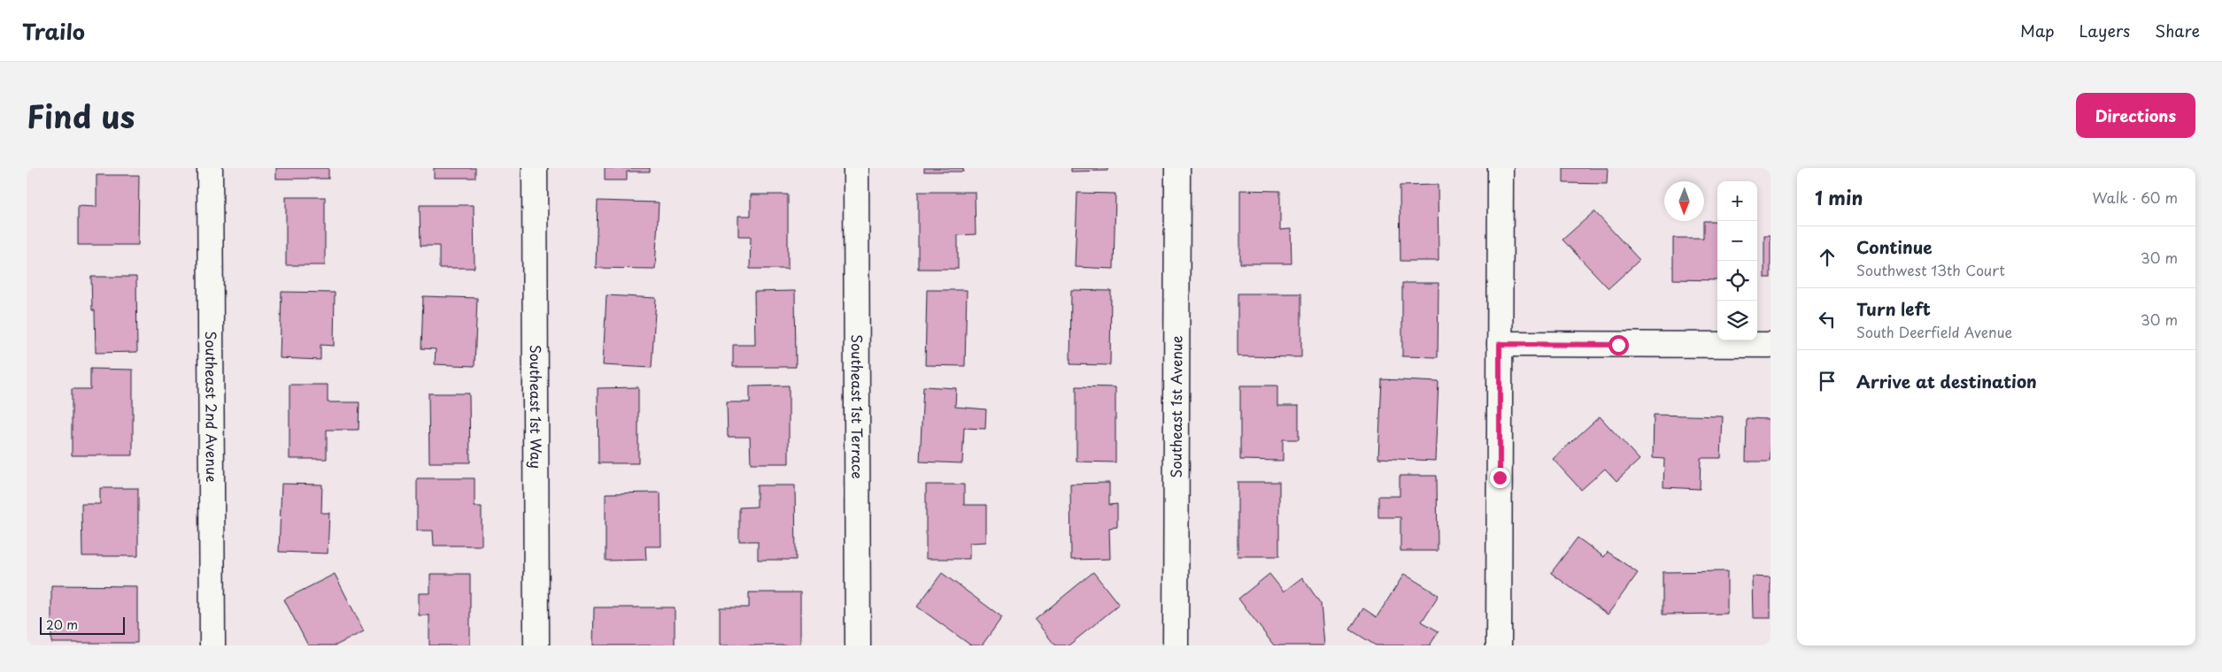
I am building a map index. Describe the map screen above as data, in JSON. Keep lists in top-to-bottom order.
{
  "streets": {
    "street": [
      "Southeast 2nd Avenue",
      "Southeast 1st Way",
      "Southeast 1st Terrace",
      "Southeast 1st Avenue"
    ]
  },
  "scale_bar": "20 m",
  "north": "bottom",
  "page": {
    "header": "Trailo",
    "nav": ["Map", "Layers", "Share"],
    "title": "Find us",
    "buttons": "Directions",
    "heading": ["1 min", "Walk · 60 m"],
    "map_buttons": ["+", "−"],
    "list": [
      ["Continue", "Southwest 13th Court", "30 m"],
      ["Turn left", "South Deerfield Avenue", "30 m"],
      "Arrive at destination"
    ],
    "scale": "20 m"
  }
}
